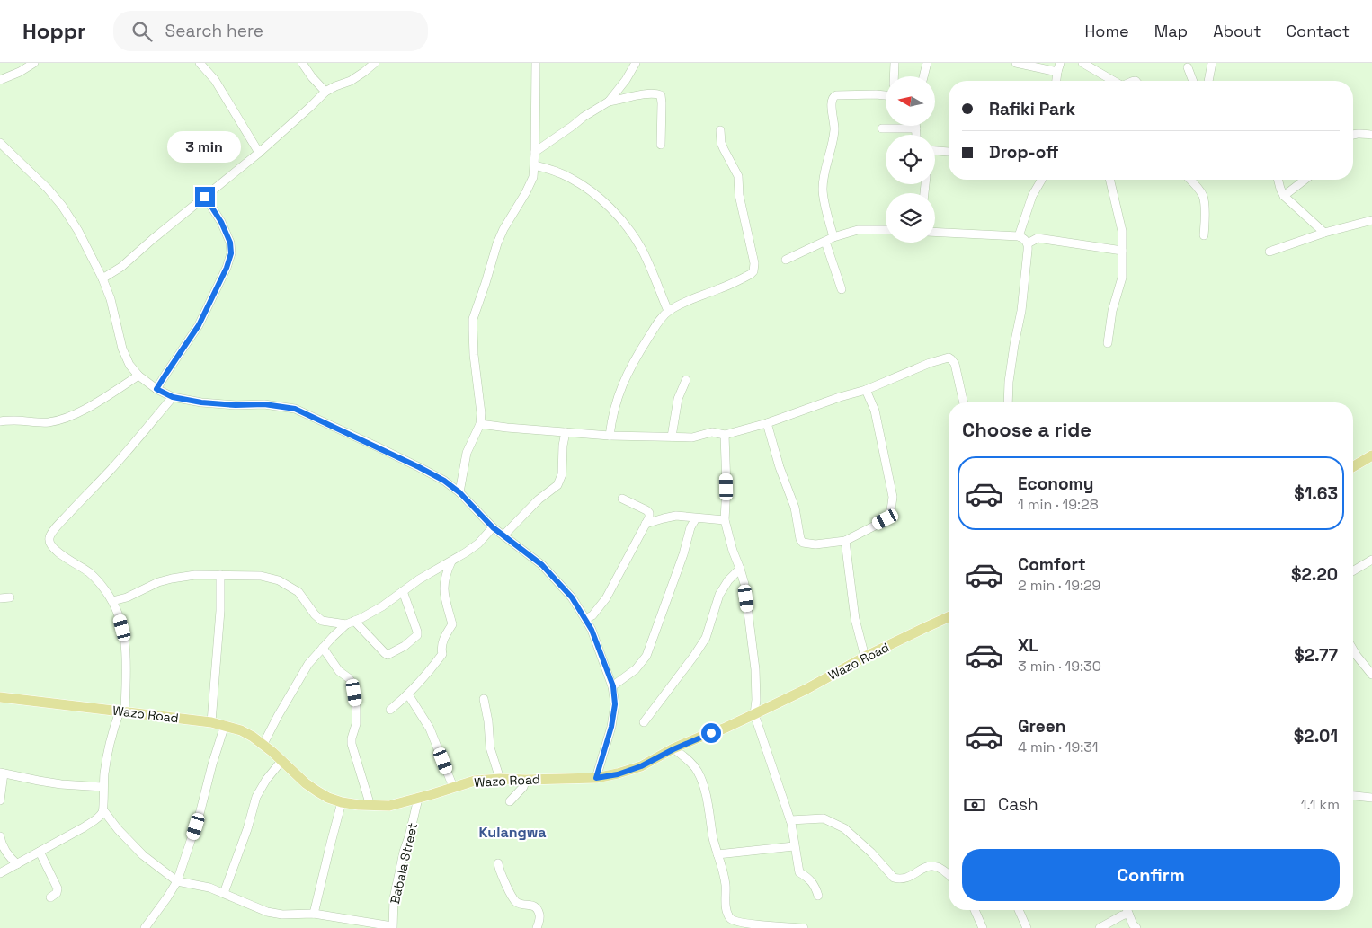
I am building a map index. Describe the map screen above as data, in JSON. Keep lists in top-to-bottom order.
{
  "streets": {
    "main road": ["Wazo Road"],
    "street": ["Babala Street"]
  },
  "crossings": [
    ["Wazo Road", "Babala Street"]
  ],
  "districts": ["Kulangwa"],
  "north": "left",
  "page": {
    "header": "Hoppr",
    "search": "Search here",
    "nav": [
      "Home",
      "Map",
      "About",
      "Contact"
    ],
    "banner": ["Rafiki Park", "Drop-off"],
    "bubble": "3 min",
    "heading": "Choose a ride",
    "list": [
      {
        "name": "Economy",
        "note": "1 min · 19:28",
        "value": "$1.63"
      },
      {
        "name": "Comfort",
        "note": "2 min · 19:29",
        "value": "$2.20"
      },
      {
        "name": "XL",
        "note": "3 min · 19:30",
        "value": "$2.77"
      },
      {
        "name": "Green",
        "note": "4 min · 19:31",
        "value": "$2.01"
      }
    ],
    "pay": ["Cash", "1.1 km"],
    "buttons": "Confirm"
  }
}
